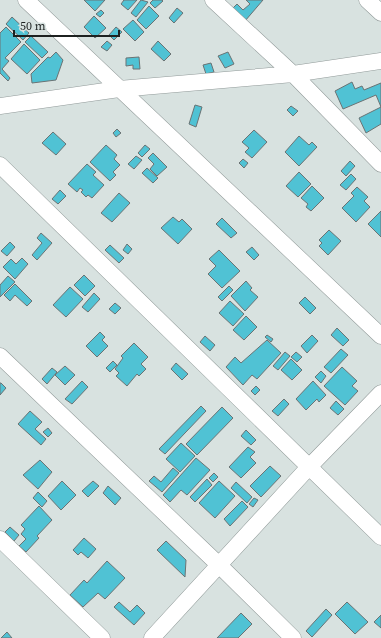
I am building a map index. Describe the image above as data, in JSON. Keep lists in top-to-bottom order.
{
  "scale_bar": "50 m"
}
